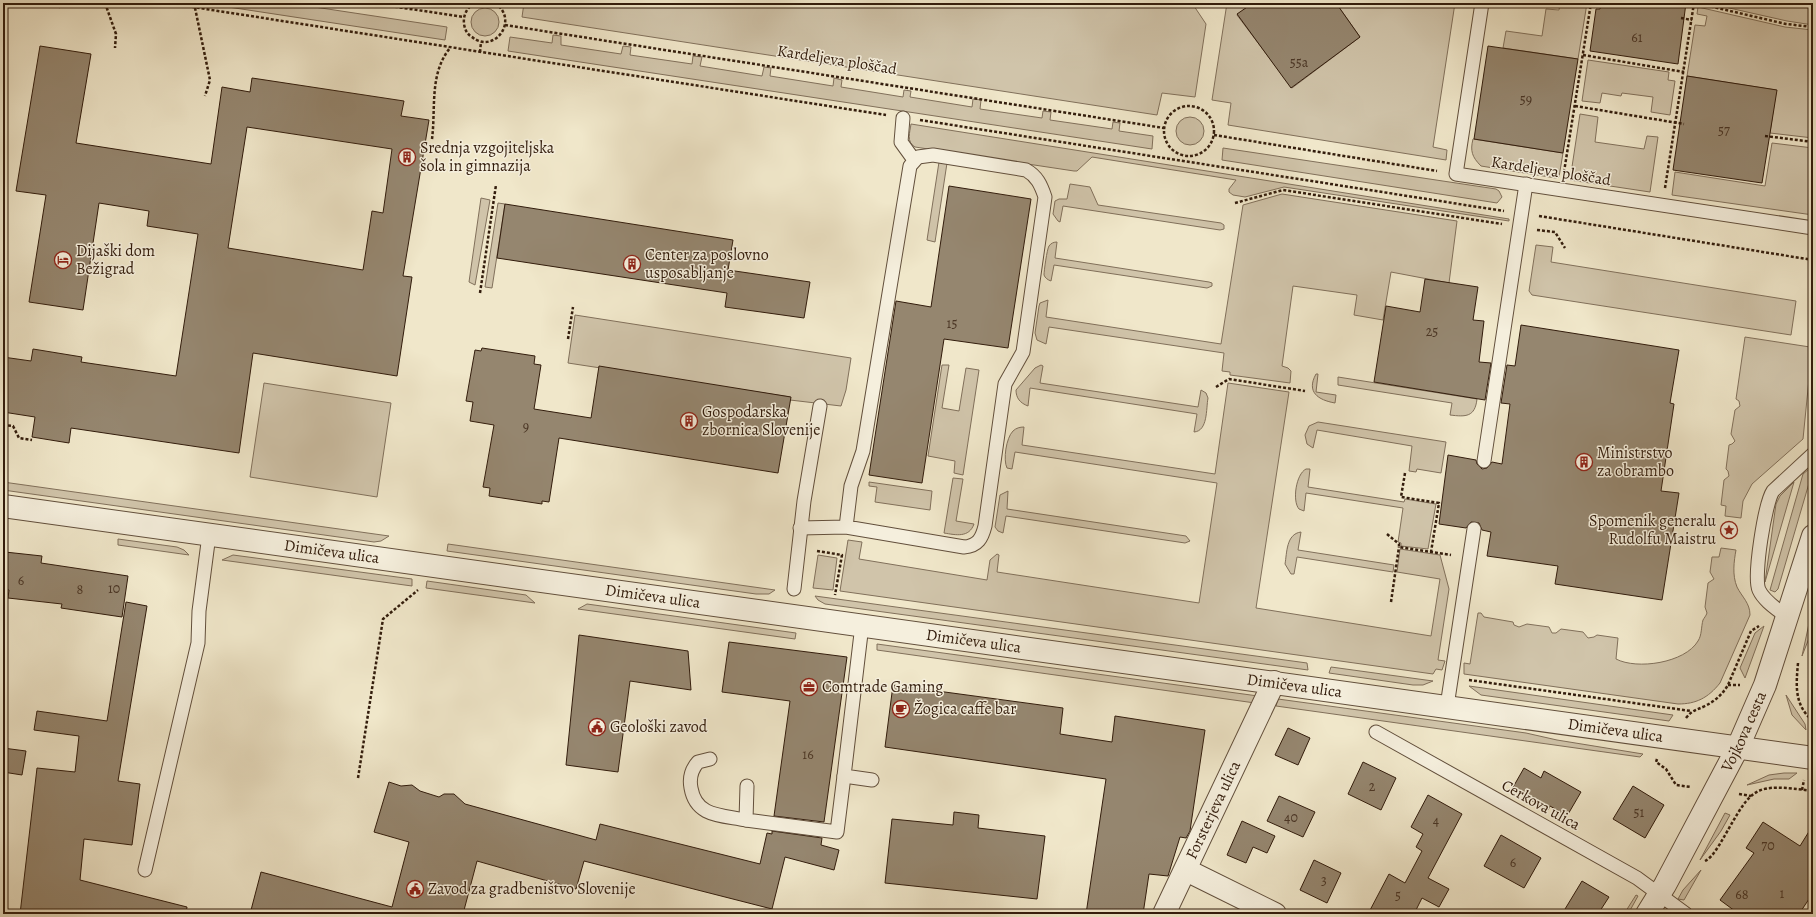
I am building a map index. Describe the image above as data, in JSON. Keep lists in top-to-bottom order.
{
  "streets": {
    "street": ["Dimičeva ulica", "Vojkova cesta", "Forsterjeva ulica"],
    "lane": ["Kardeljeva ploščad", "Cerkova ulica"]
  },
  "crossings": [
    ["Dimičeva ulica", "Vojkova cesta"],
    ["Dimičeva ulica", "Forsterjeva ulica"],
    ["Vojkova cesta", "Cerkova ulica"]
  ],
  "places": {
    "building": [
      "Srednja vzgojiteljska šola in gimnazija",
      "Center za poslovno usposabljanje",
      "Gospodarska zbornica Slovenije",
      "Ministrstvo za obrambo"
    ],
    "hotel": ["Dijaški dom Bežigrad"],
    "place": ["Spomenik generalu Rudolfu Maistru"],
    "office": ["Comtrade Gaming"],
    "cafe": ["Žogica caffe bar"],
    "public building": ["Geološki zavod", "Zavod za gradbeništvo Slovenije"]
  },
  "house_numbers": [
    "61",
    "55a",
    "59",
    "57",
    "15",
    "25",
    "9",
    "6",
    "10",
    "8",
    "16",
    "2",
    "51",
    "40",
    "4",
    "70",
    "6",
    "3",
    "1",
    "68",
    "5"
  ]
}
